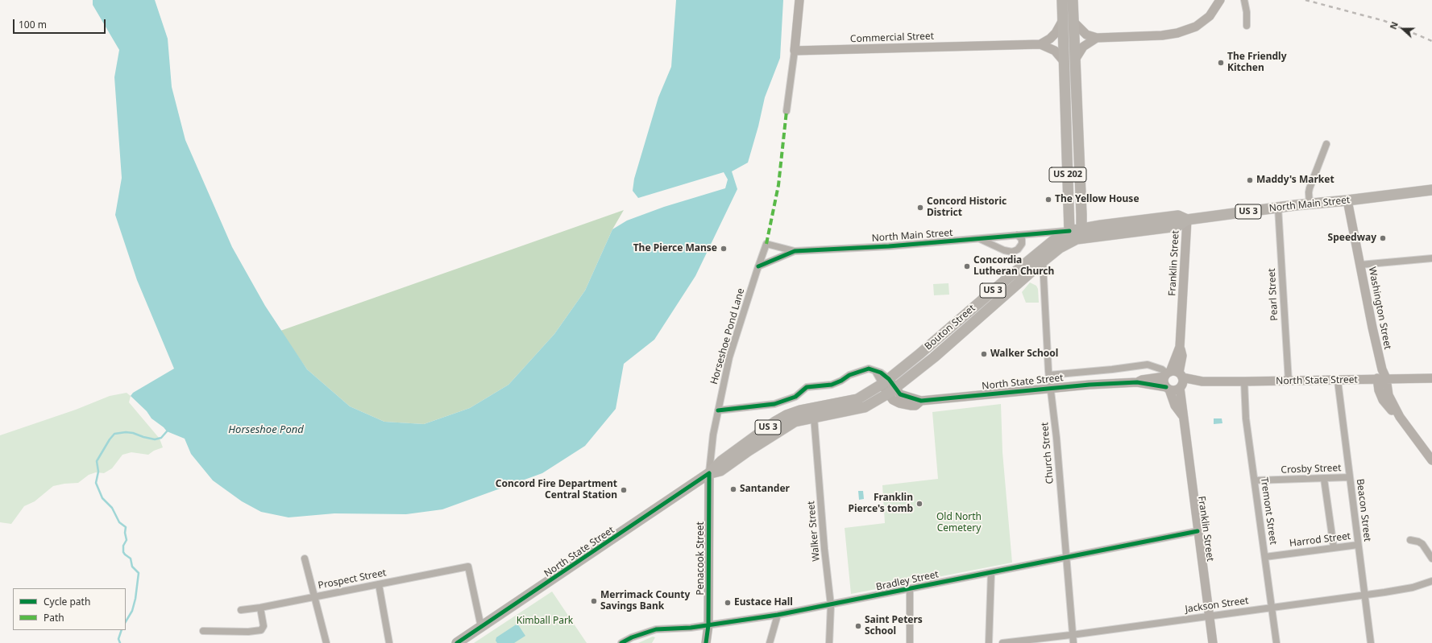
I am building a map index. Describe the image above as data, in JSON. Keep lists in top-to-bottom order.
{
  "streets": {
    "main road": [
      "US 202",
      "North Main Street",
      "US 3",
      "Bouton Street",
      "North State Street"
    ],
    "street": [
      "Commercial Street",
      "Franklin Street",
      "Pearl Street",
      "Washington Street",
      "Horseshoe Pond Lane",
      "Church Street",
      "Crosby Street",
      "Beacon Street",
      "Tremont Street",
      "Walker Street",
      "Harrod Street",
      "Penacook Street",
      "Prospect Street",
      "Bradley Street",
      "Jackson Street"
    ]
  },
  "crossings": [
    ["Commercial Street", "US 202"],
    ["US 202", "North Main Street"],
    ["US 202", "Bouton Street"],
    ["North Main Street", "Franklin Street"],
    ["North Main Street", "Pearl Street"],
    ["North Main Street", "Washington Street"],
    ["North Main Street", "Bouton Street"],
    ["North Main Street", "Horseshoe Pond Lane"],
    ["Franklin Street", "North State Street"],
    ["Franklin Street", "Bradley Street"],
    ["Franklin Street", "Jackson Street"],
    ["Pearl Street", "North State Street"],
    ["Washington Street", "North State Street"],
    ["Bouton Street", "North State Street"],
    ["Bouton Street", "Church Street"],
    ["Horseshoe Pond Lane", "North State Street"],
    ["Horseshoe Pond Lane", "Penacook Street"],
    ["North State Street", "Church Street"],
    ["North State Street", "Beacon Street"],
    ["North State Street", "Tremont Street"],
    ["North State Street", "Walker Street"],
    ["North State Street", "Penacook Street"],
    ["North State Street", "Prospect Street"],
    ["Church Street", "Bradley Street"],
    ["Church Street", "Jackson Street"],
    ["Crosby Street", "Beacon Street"],
    ["Crosby Street", "Tremont Street"],
    ["Beacon Street", "Harrod Street"],
    ["Beacon Street", "Jackson Street"],
    ["Tremont Street", "Harrod Street"],
    ["Tremont Street", "Jackson Street"],
    ["Walker Street", "Bradley Street"],
    ["Penacook Street", "Bradley Street"]
  ],
  "water": ["Horseshoe Pond"],
  "parks": ["Old North Cemetery", "Kimball Park"],
  "places": [
    "The Friendly Kitchen",
    "Maddy's Market",
    "The Yellow House",
    "Concord Historic District",
    "Speedway",
    "The Pierce Manse",
    "Concordia Lutheran Church",
    "Walker School",
    "Santander",
    "Concord Fire Department Central Station",
    "Franklin Pierce's tomb",
    "Merrimack County Savings Bank",
    "Eustace Hall",
    "Saint Peters School"
  ],
  "legend": ["Cycle path", "Path"],
  "scale_bar": "100 m",
  "north": "left"
}
